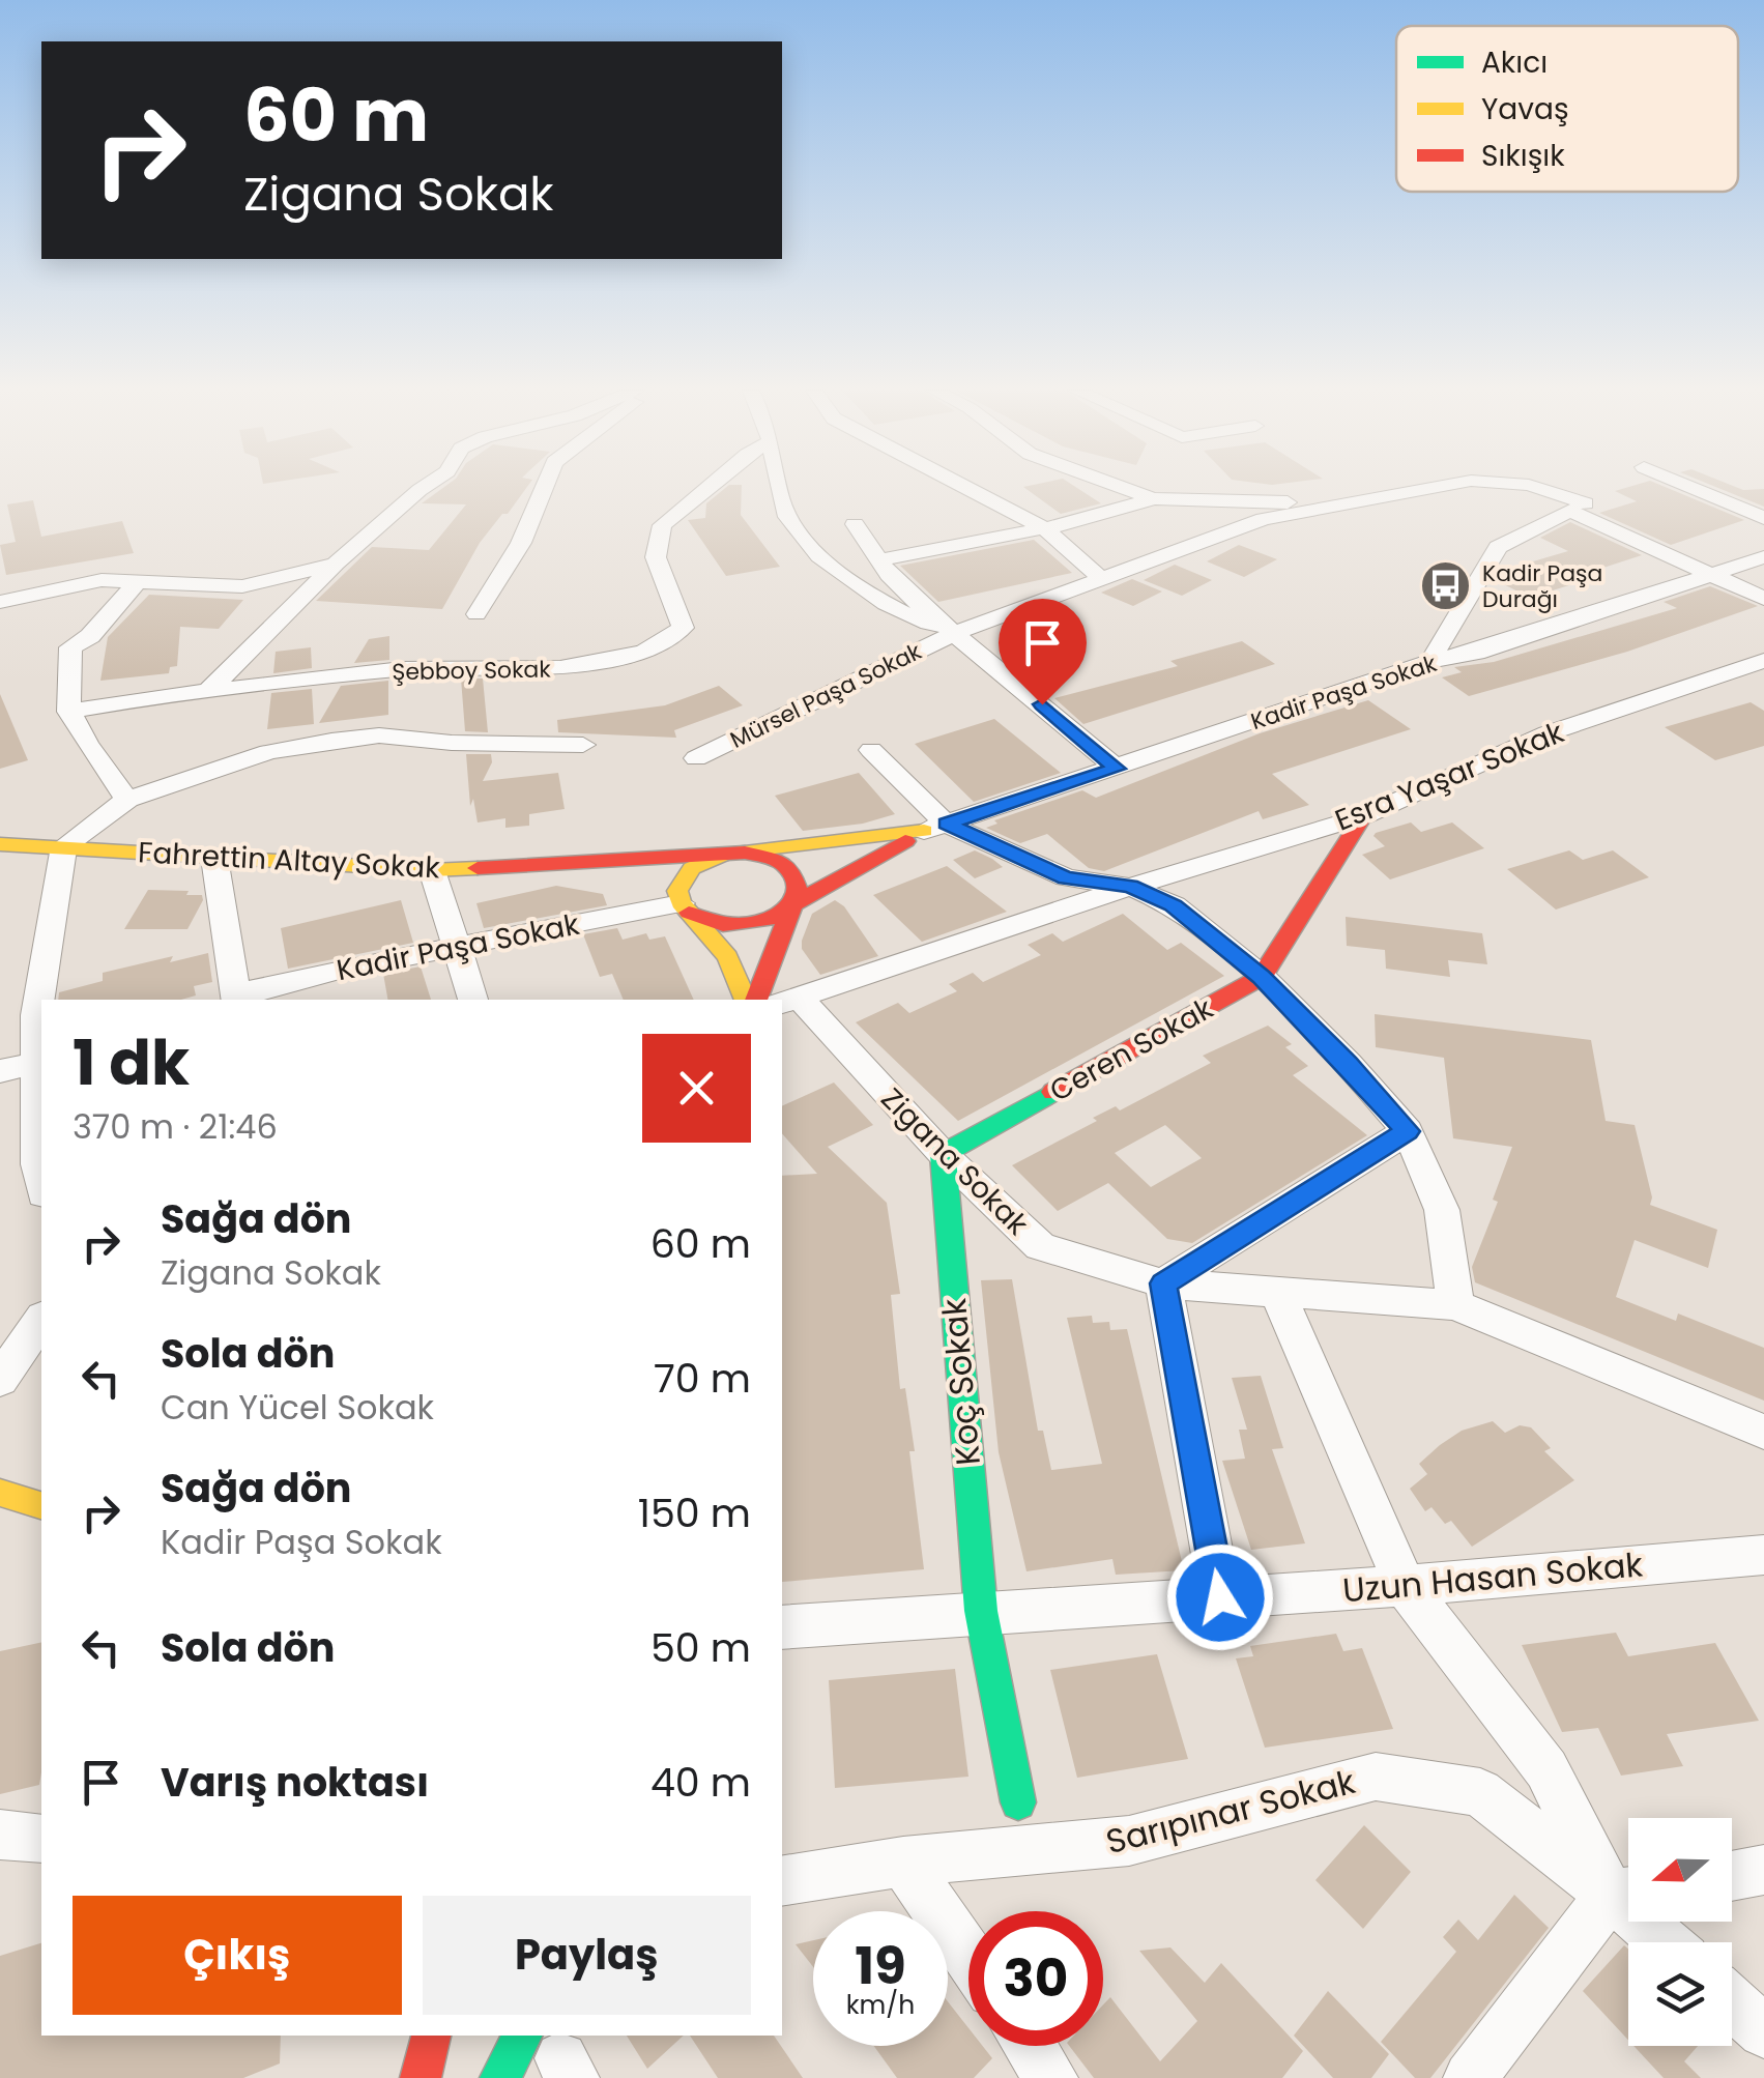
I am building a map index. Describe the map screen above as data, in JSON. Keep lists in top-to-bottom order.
{
  "streets": {
    "street": [
      "Şebboy Sokak",
      "Kadir Paşa Sokak",
      "Mürsel Paşa Sokak",
      "Esra Yaşar Sokak",
      "Fahrettin Altay Sokak",
      "Ceren Sokak",
      "Zigana Sokak",
      "Koç Sokak",
      "Uzun Hasan Sokak",
      "Sarıpınar Sokak"
    ]
  },
  "crossings": [
    ["Kadir Paşa Sokak", "Fahrettin Altay Sokak"],
    ["Esra Yaşar Sokak", "Ceren Sokak"],
    ["Esra Yaşar Sokak", "Zigana Sokak"],
    ["Ceren Sokak", "Zigana Sokak"],
    ["Ceren Sokak", "Koç Sokak"],
    ["Zigana Sokak", "Koç Sokak"],
    ["Koç Sokak", "Uzun Hasan Sokak"]
  ],
  "places": {
    "bus stop": ["Kadir Paşa Durağı"]
  },
  "legend": ["Akıcı", "Yavaş", "Sıkışık"],
  "north": "left",
  "page": {
    "turn": ["60 m", "Zigana Sokak"],
    "heading": ["1 dk", "370 m · 21:46"],
    "list": [
      {
        "name": "Sağa dön",
        "note": "Zigana Sokak",
        "value": "60 m"
      },
      {
        "name": "Sola dön",
        "note": "Can Yücel Sokak",
        "value": "70 m"
      },
      {
        "name": "Sağa dön",
        "note": "Kadir Paşa Sokak",
        "value": "150 m"
      },
      {
        "name": "Sola dön",
        "value": "50 m"
      },
      {
        "name": "Varış noktası",
        "value": "40 m"
      }
    ],
    "buttons": ["Çıkış", "Paylaş"],
    "speed": "19 km/h",
    "limit": "30"
  }
}
